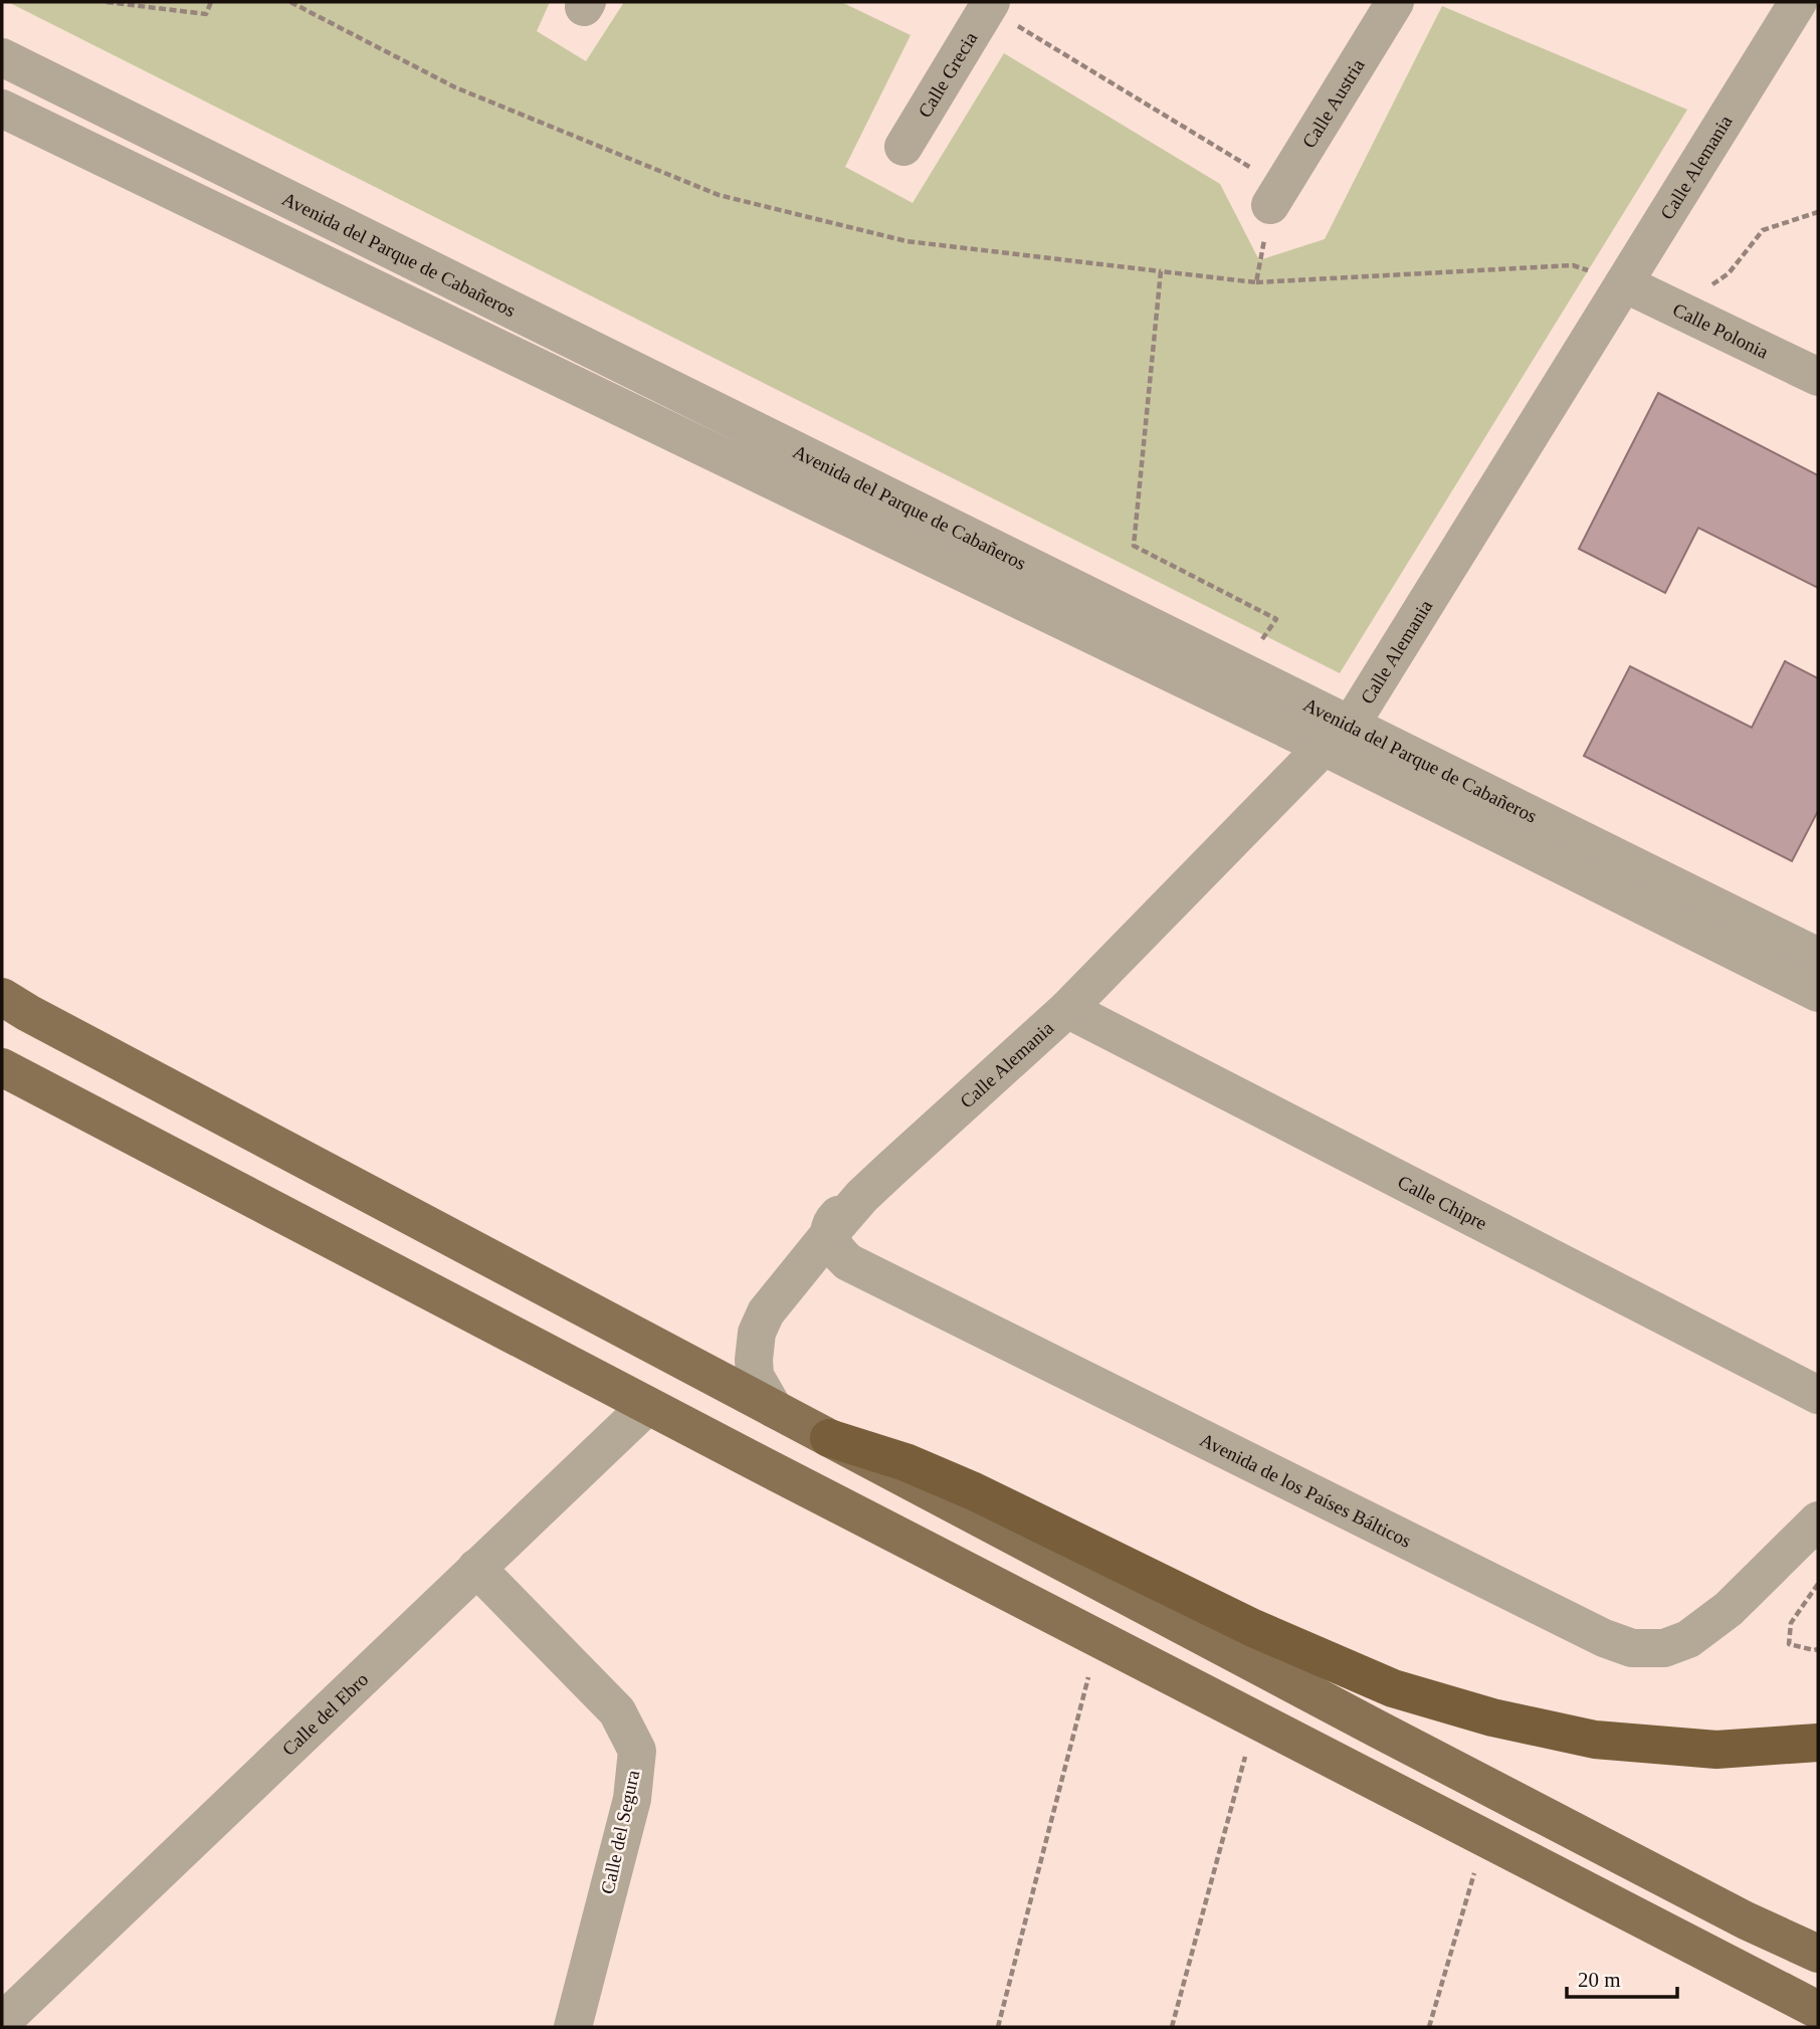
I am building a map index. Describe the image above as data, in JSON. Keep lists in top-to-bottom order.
{
  "streets": {
    "street": [
      "Calle Grecia",
      "Calle Austria",
      "Calle Alemania",
      "Avenida del Parque de Cabañeros",
      "Calle Polonia",
      "Calle Chipre",
      "Avenida de los Países Bálticos",
      "Calle del Ebro",
      "Calle del Segura"
    ]
  },
  "crossings": [
    ["Calle Alemania", "Avenida del Parque de Cabañeros"],
    ["Calle Alemania", "Calle Polonia"],
    ["Calle Alemania", "Calle Chipre"],
    ["Calle Alemania", "Avenida de los Países Bálticos"],
    ["Calle del Ebro", "Calle del Segura"]
  ],
  "scale_bar": "20 m"
}
